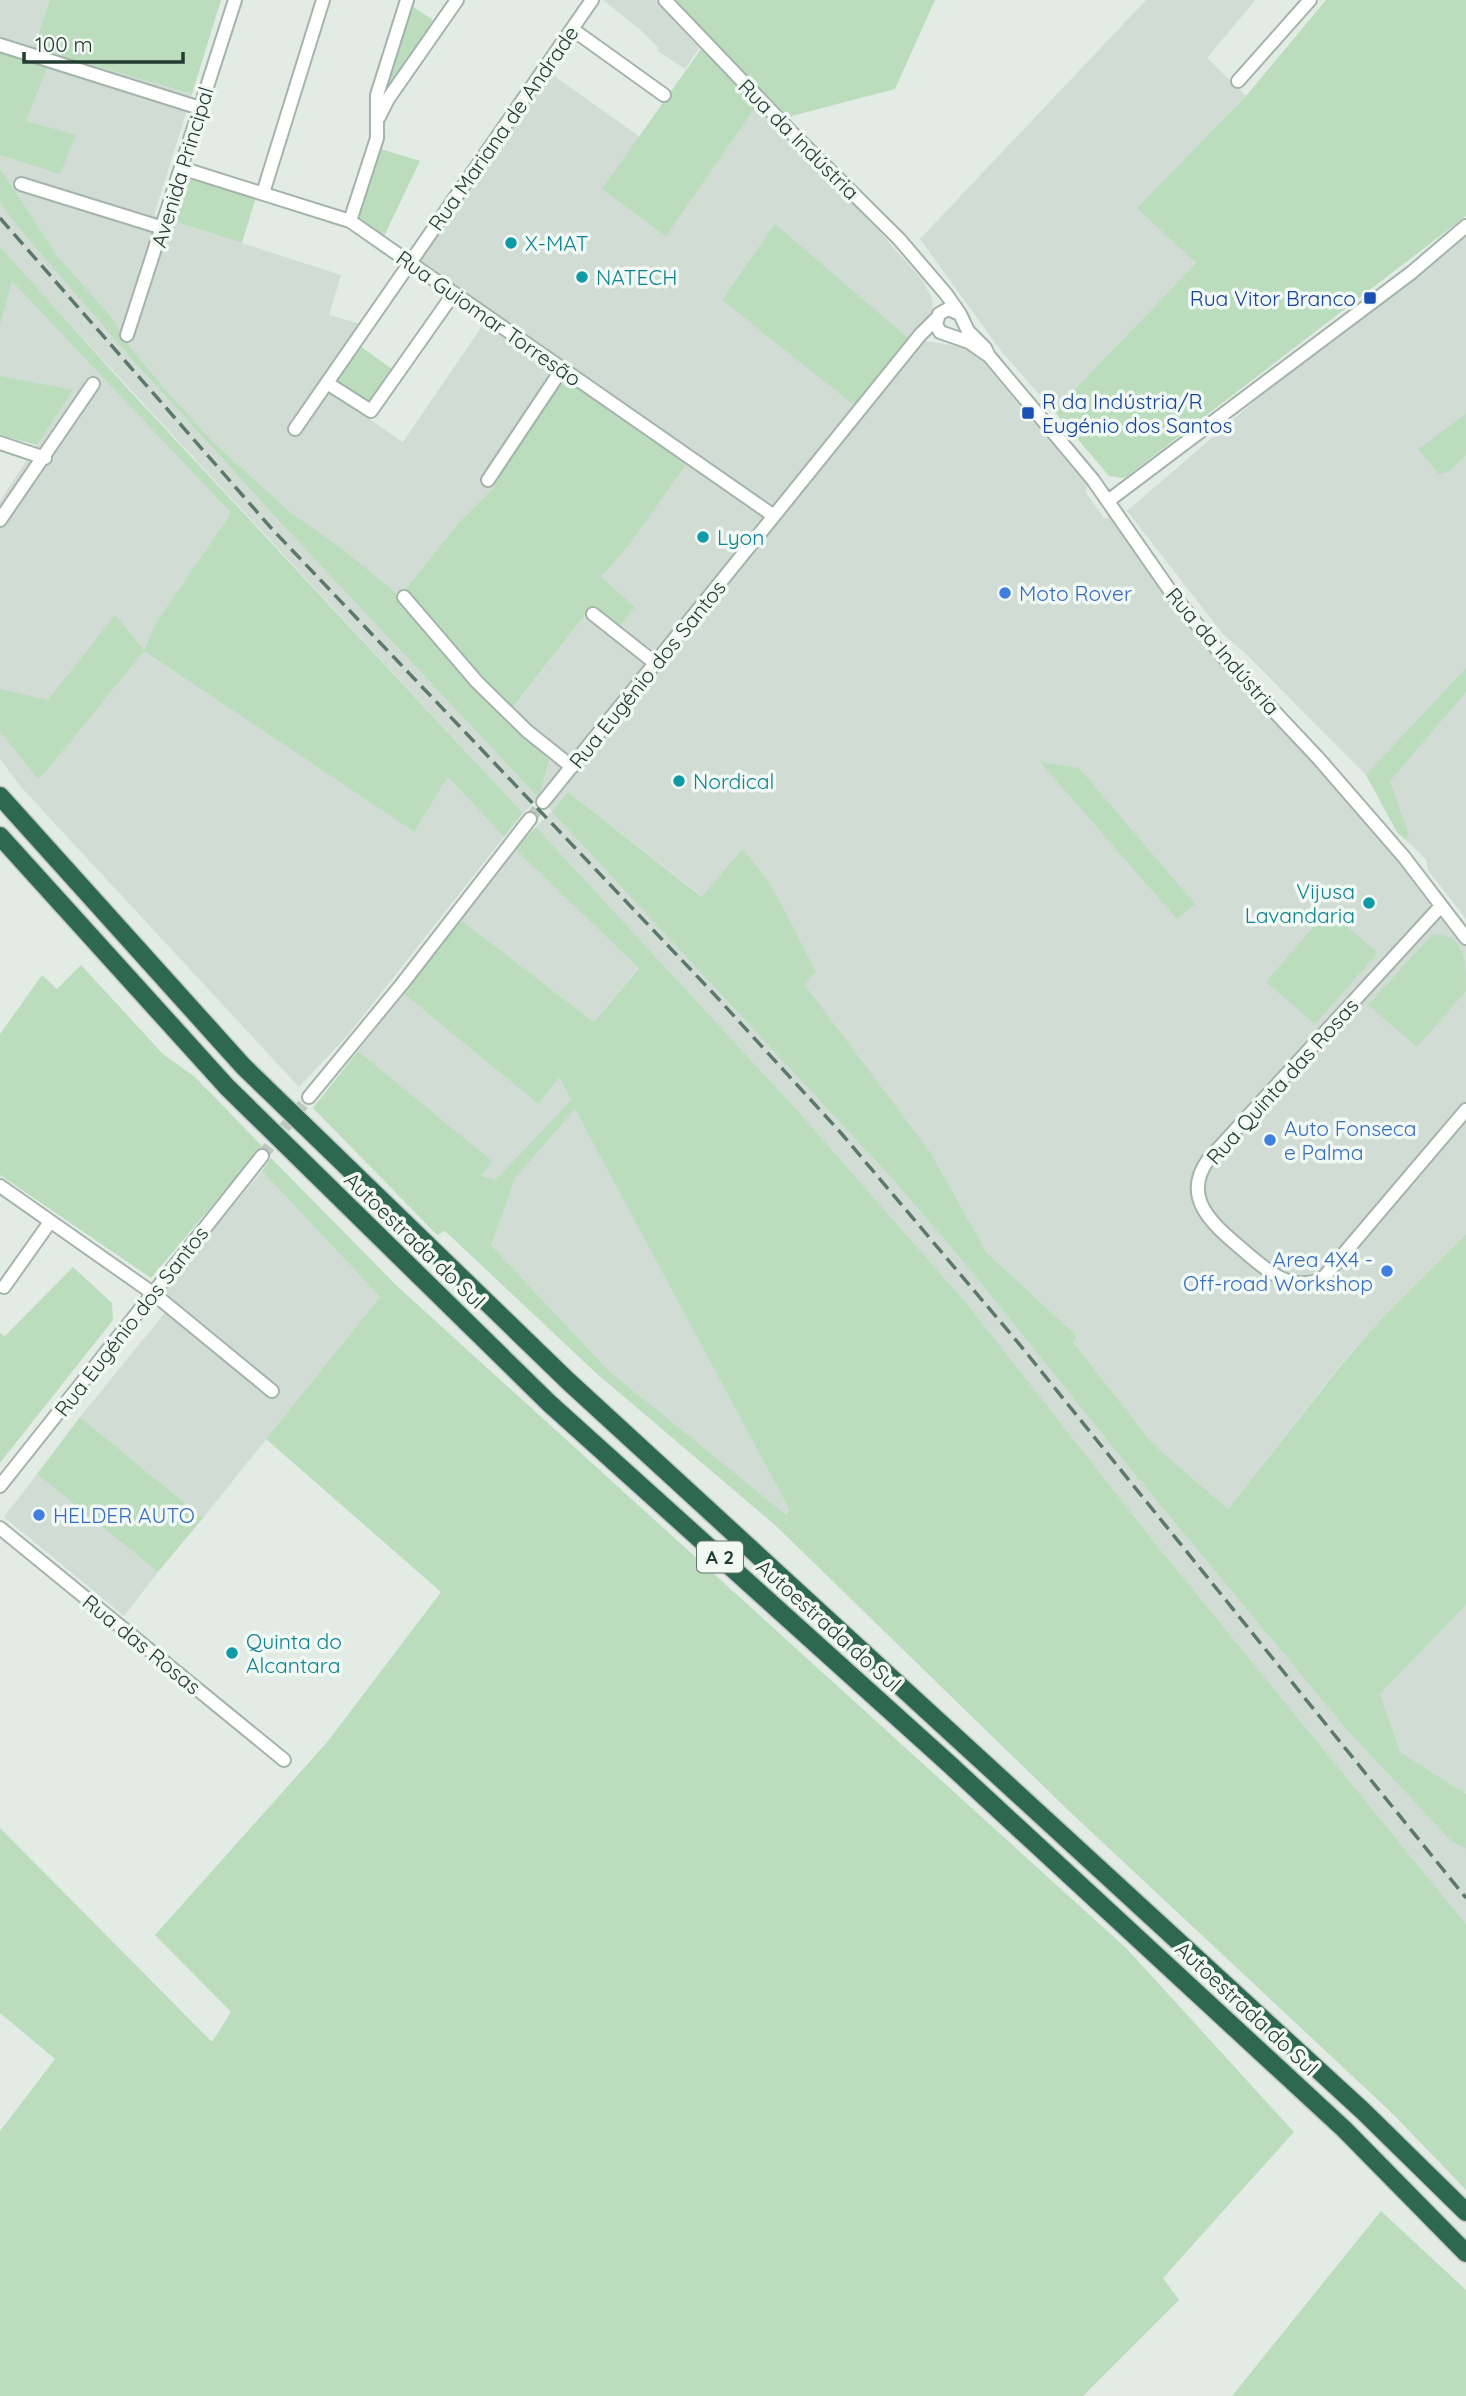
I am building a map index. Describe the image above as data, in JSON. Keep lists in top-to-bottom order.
{
  "streets": {
    "highway": ["Autoestrada do Sul", "A 2"],
    "street": [
      "Rua Mariana de Andrade",
      "Rua da Indústria",
      "Avenida Principal",
      "Rua Guiomar Torresão",
      "Rua Eugénio dos Santos",
      "Rua Quinta das Rosas",
      "Rua das Rosas"
    ]
  },
  "crossings": [
    ["Rua Mariana de Andrade", "Rua Guiomar Torresão"],
    ["Rua da Indústria", "Rua Eugénio dos Santos"],
    ["Rua da Indústria", "Rua Quinta das Rosas"],
    ["Avenida Principal", "Rua Guiomar Torresão"],
    ["Rua Guiomar Torresão", "Rua Eugénio dos Santos"]
  ],
  "places": {
    "other": [
      "X-MAT",
      "NATECH",
      "Lyon",
      "Moto Rover",
      "Nordical",
      "Vijusa Lavandaria",
      "Auto Fonseca e Palma",
      "Area 4X4 - Off-road Workshop",
      "HELDER AUTO",
      "Quinta do Alcantara"
    ],
    "transit": ["Rua Vitor Branco", "R da Indústria/R Eugénio dos Santos"]
  },
  "scale_bar": "100 m"
}
